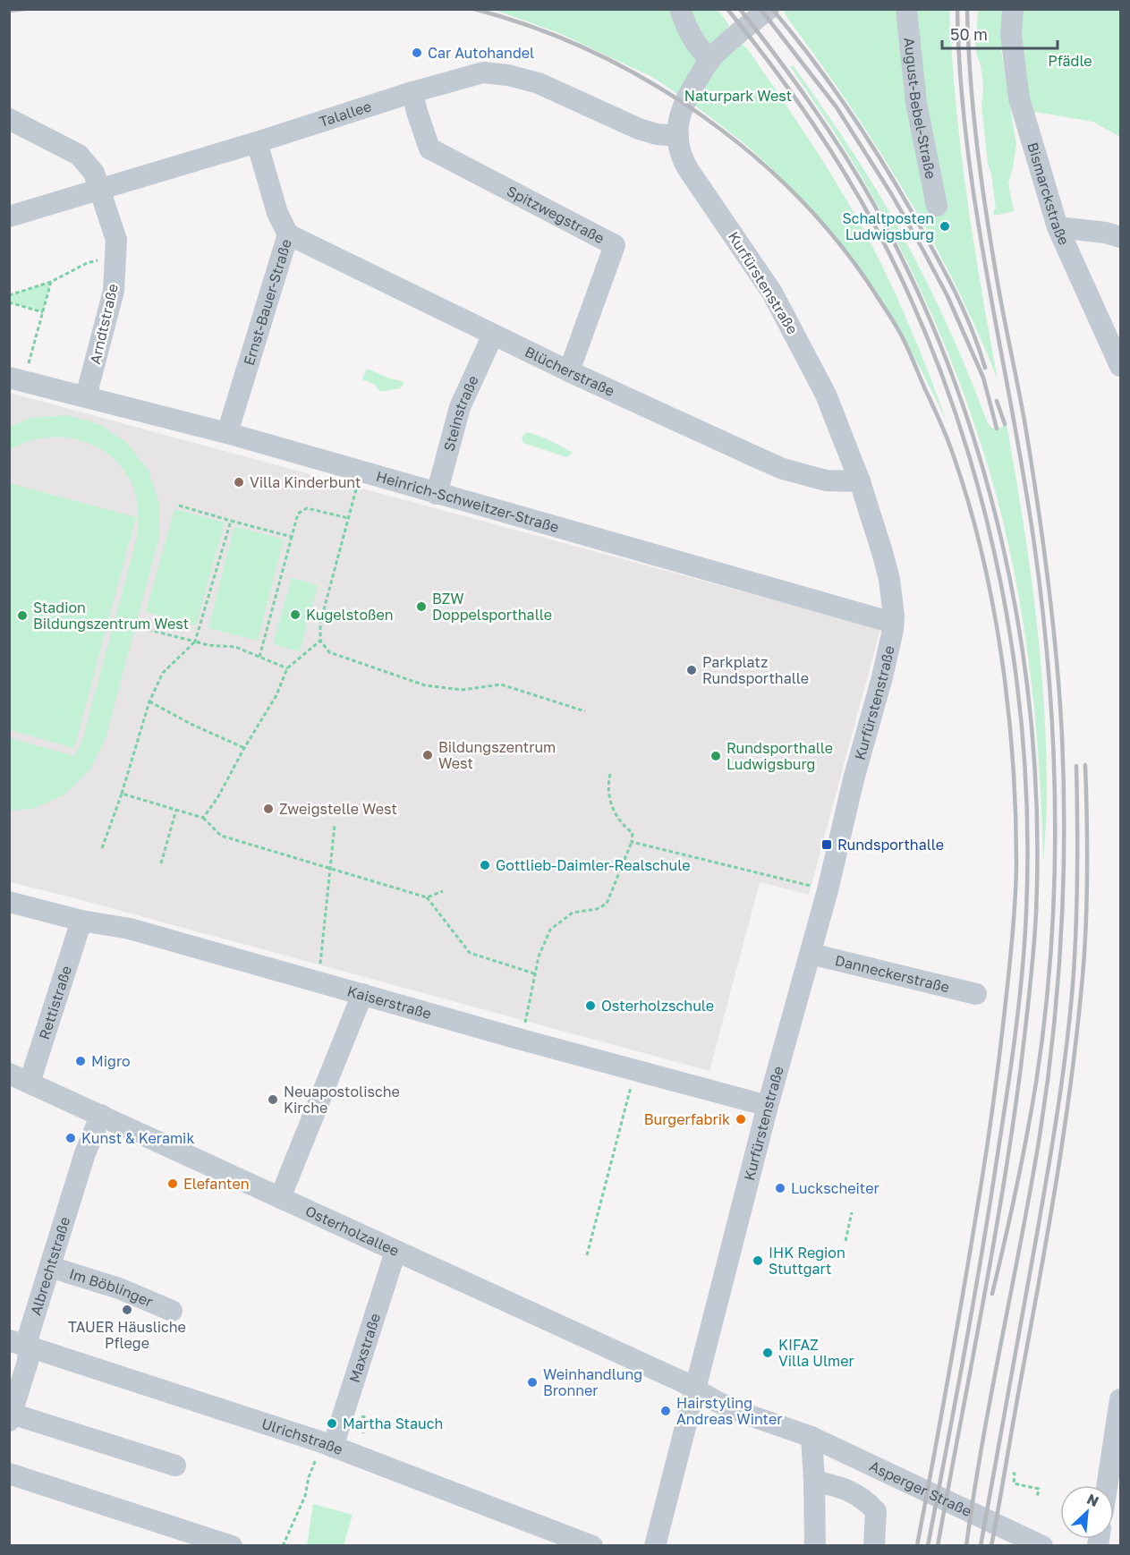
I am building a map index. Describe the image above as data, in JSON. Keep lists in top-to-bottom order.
{
  "streets": {
    "street": [
      "August-Bebel-Straße",
      "Talallee",
      "Bismarckstraße",
      "Spitzwegstraße",
      "Kurfürstenstraße",
      "Ernst-Bauer-Straße",
      "Arndtstraße",
      "Blücherstraße",
      "Steinstraße",
      "Heinrich-Schweitzer-Straße",
      "Danneckerstraße",
      "Kaiserstraße",
      "Rettistraße",
      "Osterholzallee",
      "Albrechtstraße",
      "Im Böblinger",
      "Maxstraße",
      "Ulrichstraße",
      "Asperger Straße"
    ]
  },
  "crossings": [
    ["Talallee", "Spitzwegstraße"],
    ["Talallee", "Kurfürstenstraße"],
    ["Talallee", "Ernst-Bauer-Straße"],
    ["Talallee", "Arndtstraße"],
    ["Spitzwegstraße", "Blücherstraße"],
    ["Kurfürstenstraße", "Blücherstraße"],
    ["Kurfürstenstraße", "Heinrich-Schweitzer-Straße"],
    ["Kurfürstenstraße", "Danneckerstraße"],
    ["Kurfürstenstraße", "Kaiserstraße"],
    ["Kurfürstenstraße", "Osterholzallee"],
    ["Kurfürstenstraße", "Asperger Straße"],
    ["Ernst-Bauer-Straße", "Blücherstraße"],
    ["Ernst-Bauer-Straße", "Heinrich-Schweitzer-Straße"],
    ["Arndtstraße", "Heinrich-Schweitzer-Straße"],
    ["Blücherstraße", "Steinstraße"],
    ["Steinstraße", "Heinrich-Schweitzer-Straße"],
    ["Kaiserstraße", "Rettistraße"],
    ["Rettistraße", "Osterholzallee"],
    ["Osterholzallee", "Albrechtstraße"],
    ["Osterholzallee", "Maxstraße"],
    ["Osterholzallee", "Asperger Straße"],
    ["Albrechtstraße", "Im Böblinger"],
    ["Albrechtstraße", "Ulrichstraße"],
    ["Maxstraße", "Ulrichstraße"]
  ],
  "parks": ["Pfädle", "Naturpark West"],
  "places": {
    "other": [
      "Car Autohandel",
      "Schaltposten Ludwigsburg",
      "Villa Kinderbunt",
      "BZW Doppelsporthalle",
      "Kugelstoßen",
      "Stadion Bildungszentrum West",
      "Parkplatz Rundsporthalle",
      "Bildungszentrum West",
      "Rundsporthalle Ludwigsburg",
      "Zweigstelle West",
      "Gottlieb-Daimler-Realschule",
      "Osterholzschule",
      "Migro",
      "Neuapostolische Kirche",
      "Burgerfabrik",
      "Kunst & Keramik",
      "Elefanten",
      "Luckscheiter",
      "IHK Region Stuttgart",
      "TAUER Häusliche Pflege",
      "KIFAZ Villa Ulmer",
      "Weinhandlung Bronner",
      "Hairstyling Andreas Winter",
      "Martha Stauch"
    ],
    "transit": ["Rundsporthalle"]
  },
  "scale_bar": "50 m",
  "north": "top right"
}
